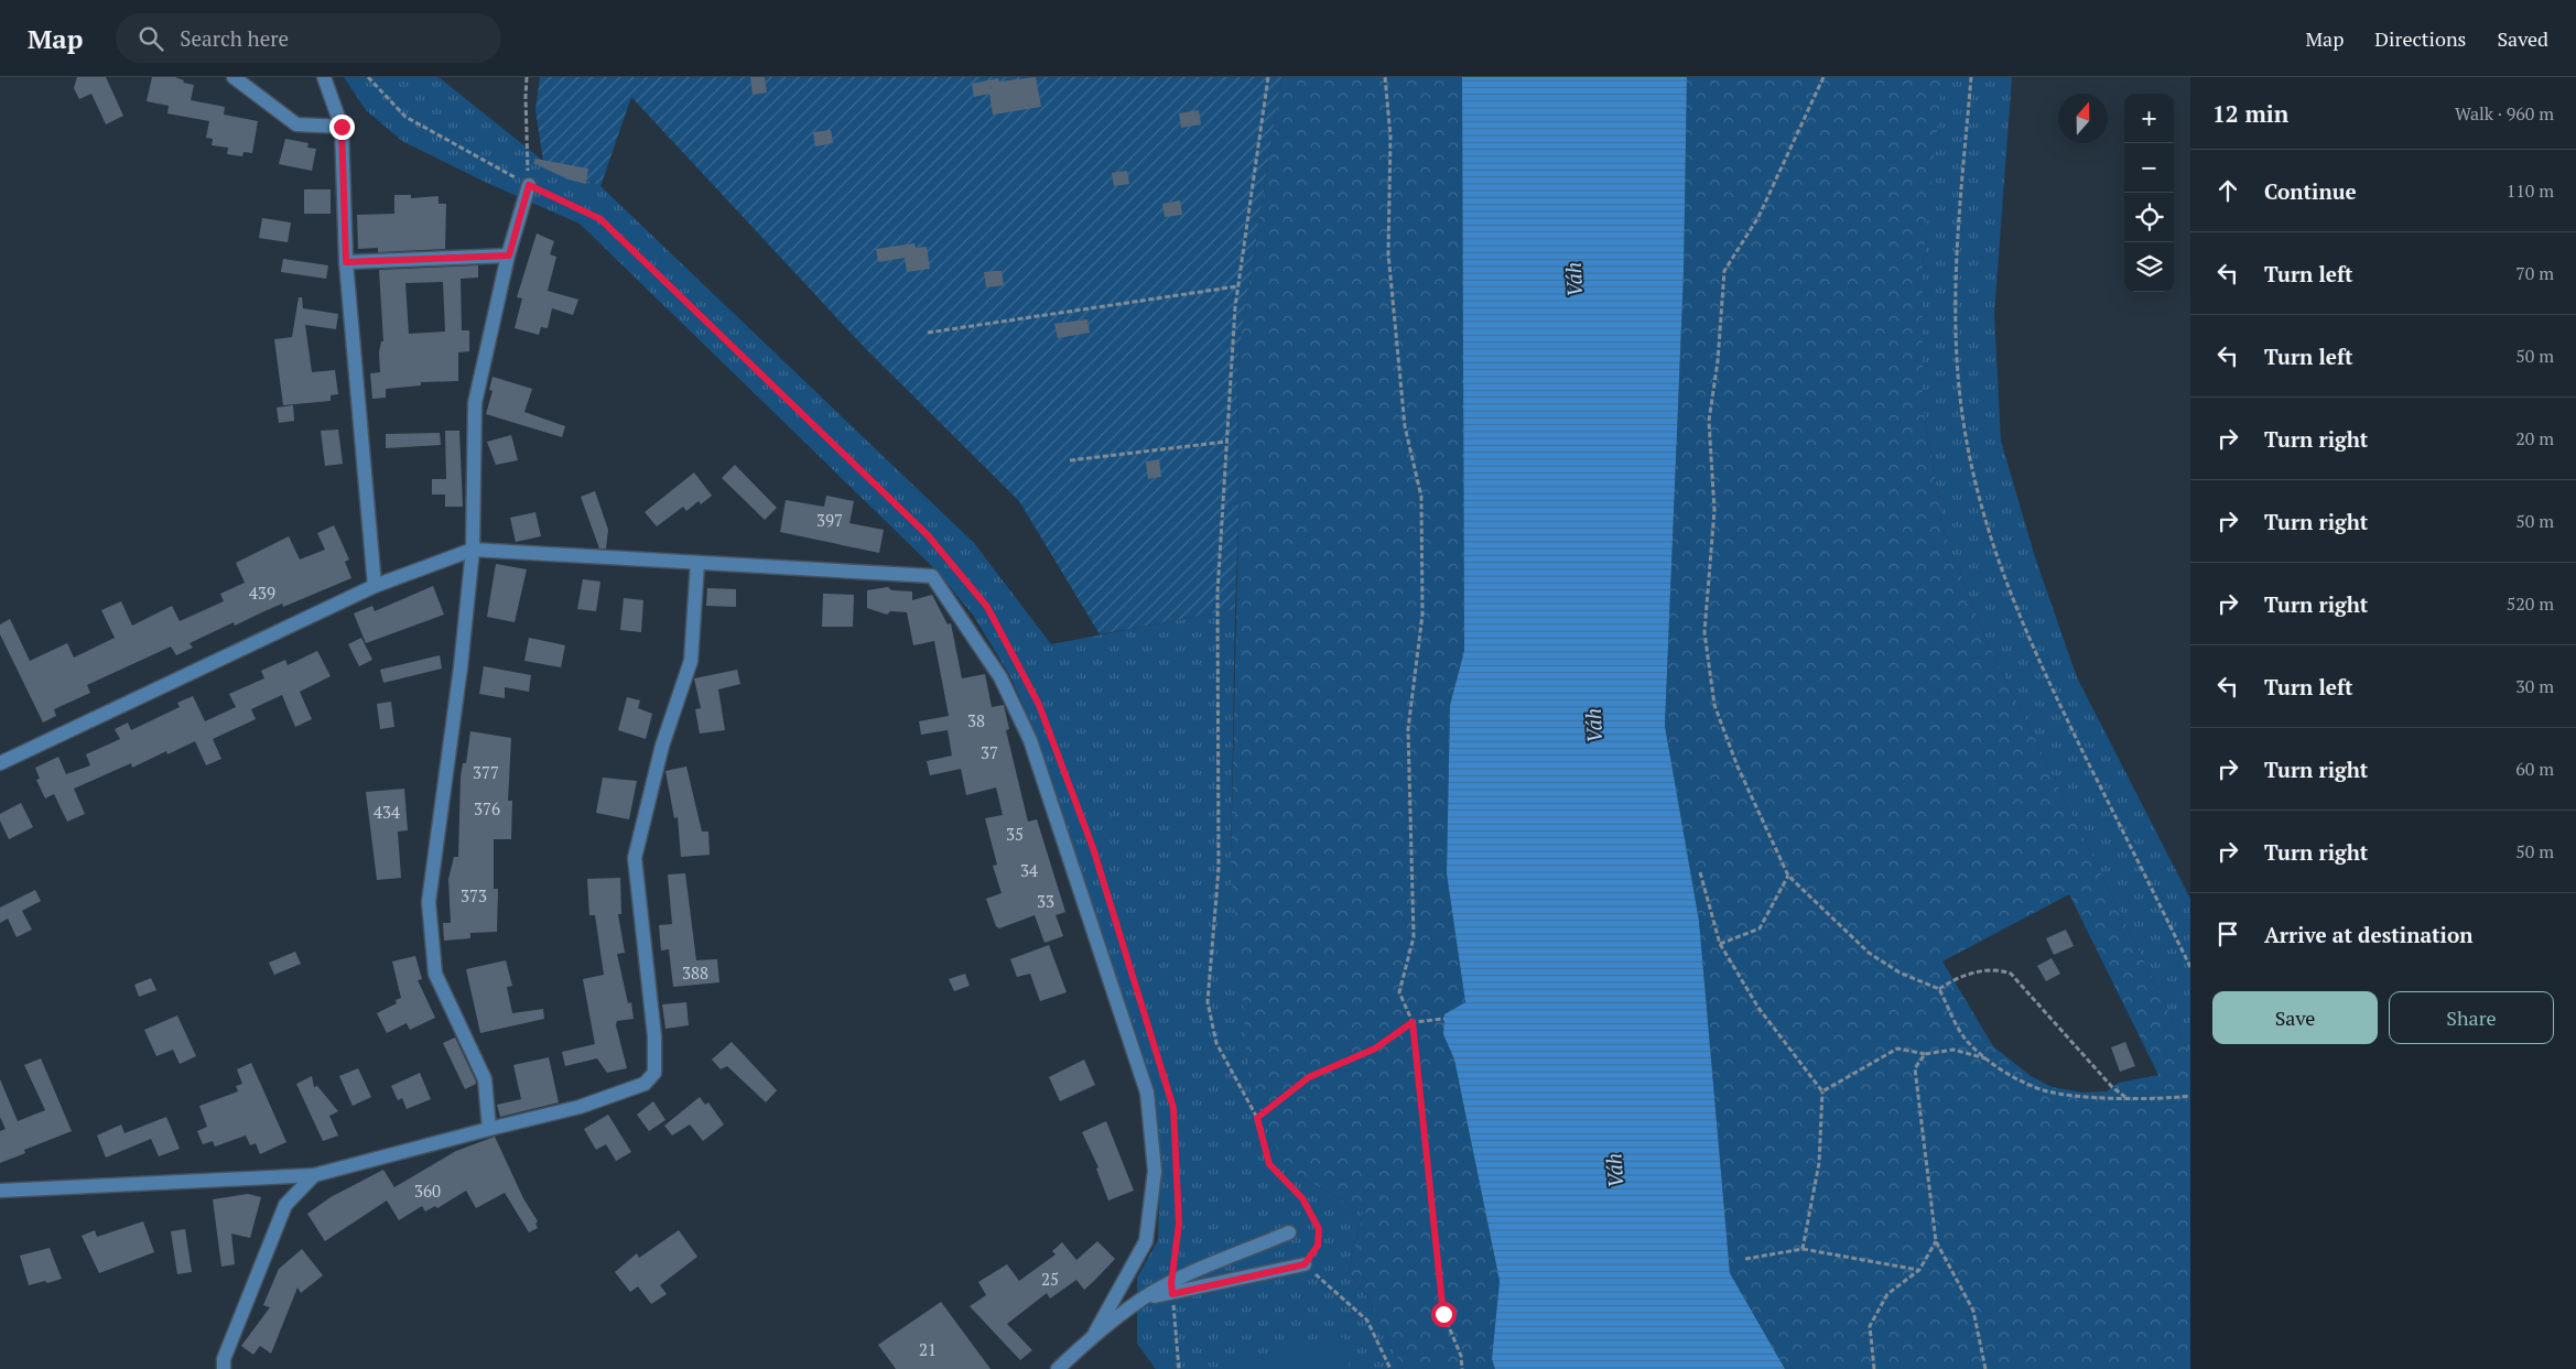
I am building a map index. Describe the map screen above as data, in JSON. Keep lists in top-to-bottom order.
{
  "water": ["Váh"],
  "house_numbers": [
    "397",
    "439",
    "38",
    "37",
    "377",
    "376",
    "434",
    "35",
    "34",
    "373",
    "33",
    "388",
    "360",
    "25",
    "21"
  ],
  "north": "top",
  "page": {
    "header": "Map",
    "search": "Search here",
    "nav": ["Map", "Directions", "Saved"],
    "heading": ["12 min", "Walk · 960 m"],
    "map_buttons": ["+", "−"],
    "list": [
      ["Continue", "110 m"],
      ["Turn left", "70 m"],
      ["Turn left", "50 m"],
      ["Turn right", "20 m"],
      ["Turn right", "50 m"],
      ["Turn right", "520 m"],
      ["Turn left", "30 m"],
      ["Turn right", "60 m"],
      ["Turn right", "50 m"],
      "Arrive at destination"
    ],
    "buttons": ["Save", "Share"]
  }
}
